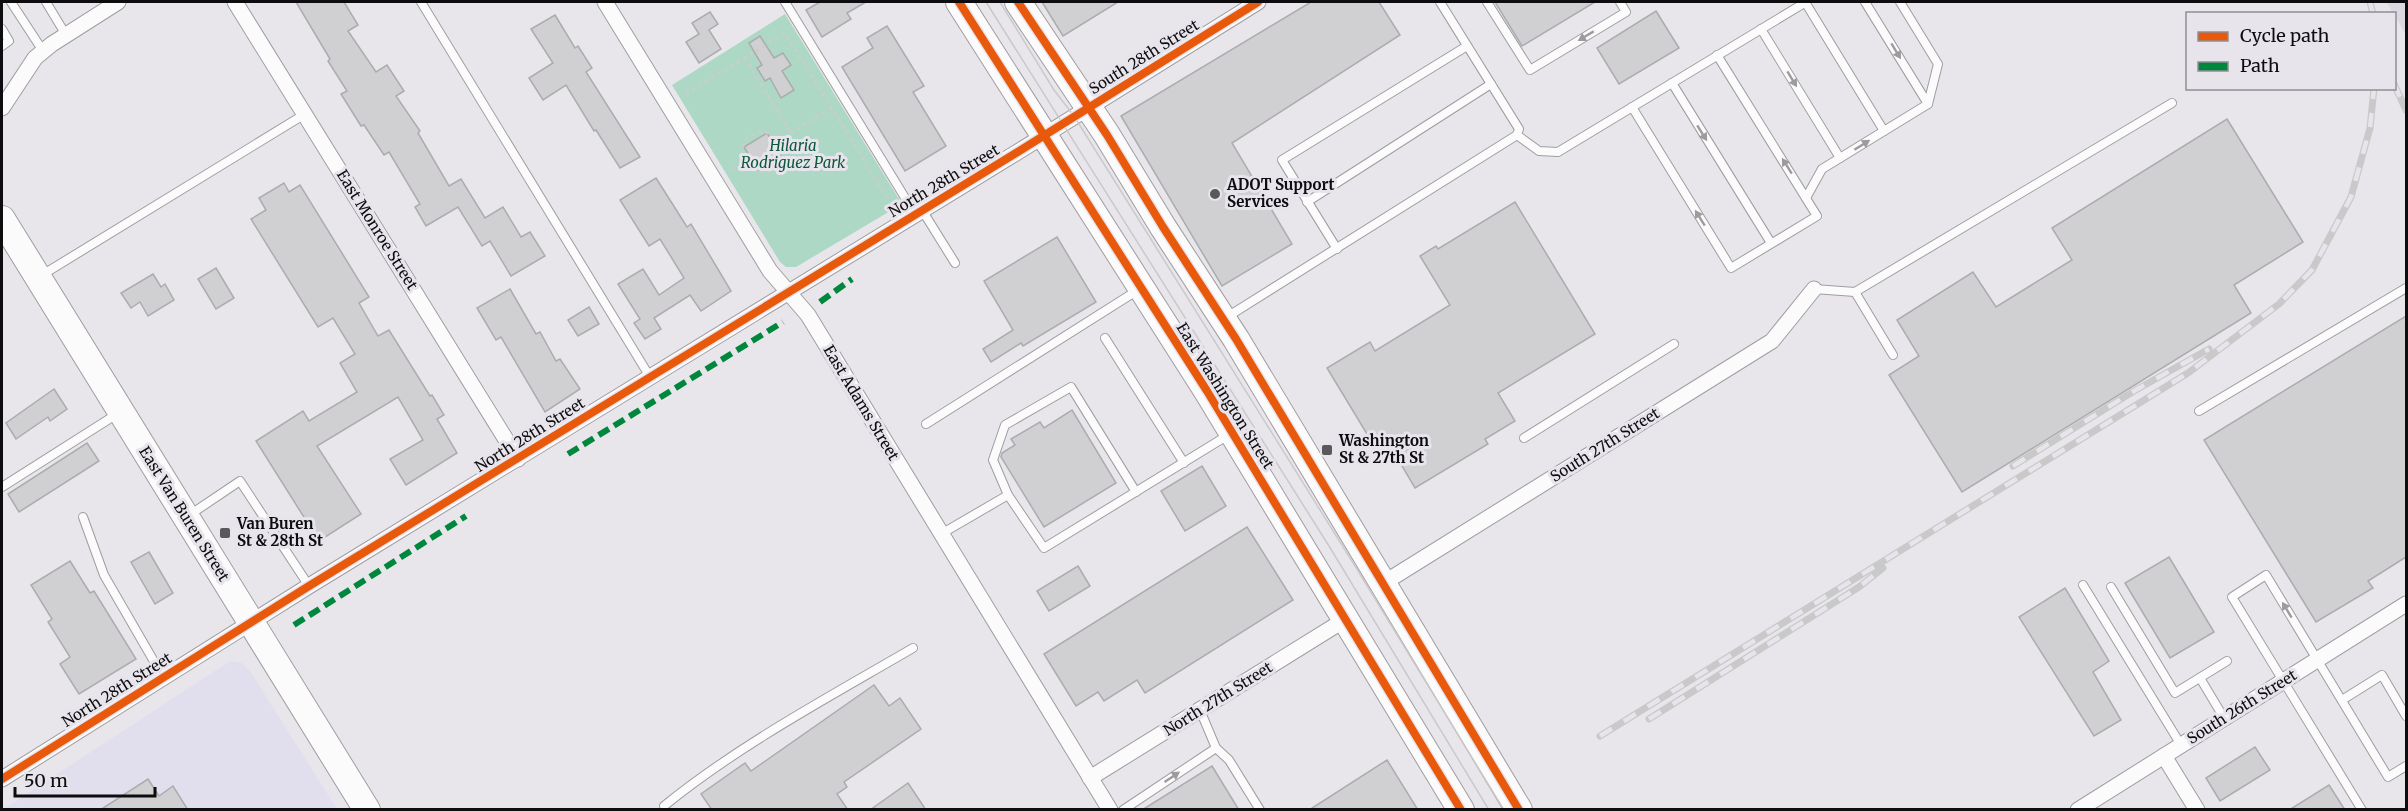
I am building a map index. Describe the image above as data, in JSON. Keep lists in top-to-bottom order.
{
  "streets": {
    "main road": ["East Washington Street", "East Van Buren Street"],
    "street": [
      "South 28th Street",
      "North 28th Street",
      "East Monroe Street",
      "East Adams Street",
      "South 27th Street",
      "North 27th Street",
      "South 26th Street"
    ]
  },
  "crossings": [
    ["South 28th Street", "North 28th Street"],
    ["North 28th Street", "East Monroe Street"],
    ["North 28th Street", "East Washington Street"],
    ["North 28th Street", "East Adams Street"],
    ["North 28th Street", "East Van Buren Street"],
    ["East Washington Street", "North 27th Street"],
    ["East Adams Street", "North 27th Street"]
  ],
  "parks": ["Hilaria Rodriguez Park"],
  "places": {
    "other": ["ADOT Support Services"],
    "transit": ["Washington St & 27th St", "Van Buren St & 28th St"]
  },
  "legend": ["Cycle path", "Path"],
  "scale_bar": "50 m"
}
